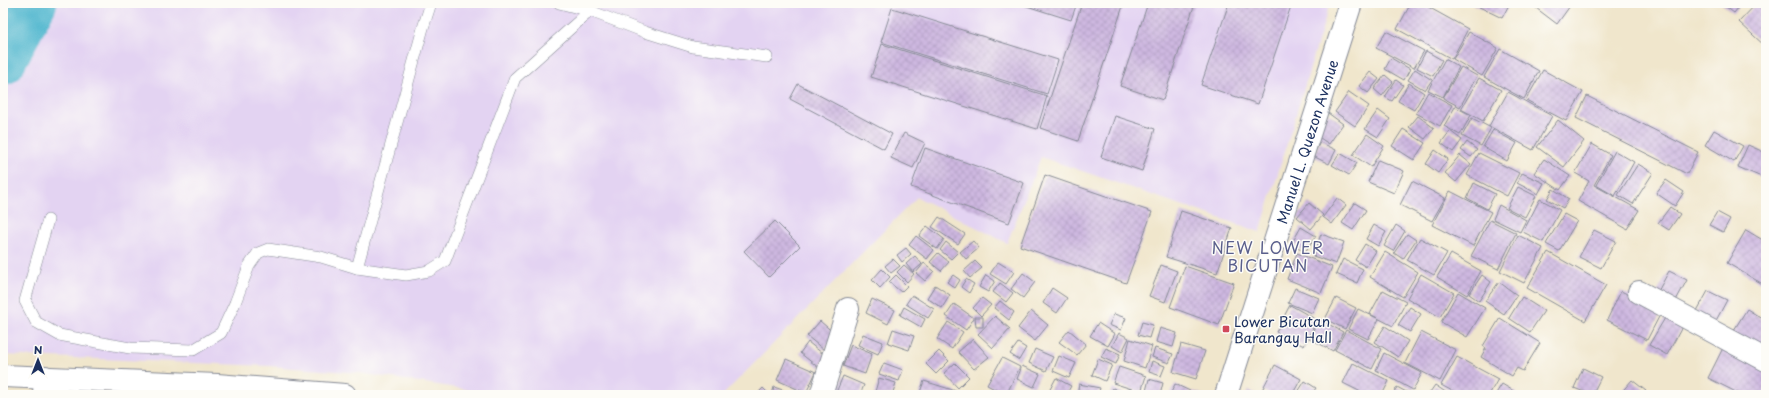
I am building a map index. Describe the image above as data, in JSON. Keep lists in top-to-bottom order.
{
  "streets": {
    "street": ["Manuel L. Quezon Avenue"]
  },
  "districts": ["NEW LOWER BICUTAN"],
  "places": {
    "transit": ["Lower Bicutan Barangay Hall"]
  },
  "north": "top"
}
